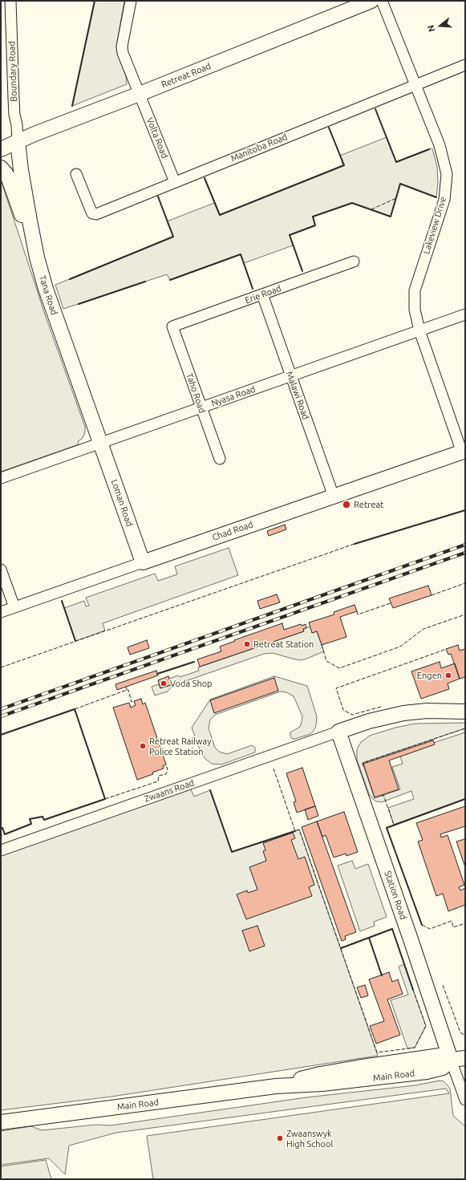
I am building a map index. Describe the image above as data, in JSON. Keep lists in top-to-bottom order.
{
  "streets": {
    "main road": [
      "Retreat Road",
      "Tana Road",
      "Loman Road",
      "Chad Road",
      "Station Road",
      "Main Road"
    ],
    "street": [
      "Boundary Road",
      "Volta Road",
      "Manitoba Road",
      "Lakeview Drive",
      "Erie Road",
      "Taho Road",
      "Malawi Road",
      "Nyasa Road",
      "Zwaans Road"
    ]
  },
  "crossings": [
    ["Boundary Road", "Retreat Road"],
    ["Boundary Road", "Tana Road"],
    ["Retreat Road", "Volta Road"],
    ["Retreat Road", "Tana Road"],
    ["Volta Road", "Manitoba Road"],
    ["Manitoba Road", "Lakeview Drive"],
    ["Lakeview Drive", "Nyasa Road"],
    ["Lakeview Drive", "Chad Road"],
    ["Erie Road", "Taho Road"],
    ["Erie Road", "Malawi Road"],
    ["Tana Road", "Nyasa Road"],
    ["Tana Road", "Loman Road"],
    ["Taho Road", "Nyasa Road"],
    ["Malawi Road", "Nyasa Road"],
    ["Malawi Road", "Chad Road"],
    ["Nyasa Road", "Loman Road"],
    ["Loman Road", "Chad Road"],
    ["Zwaans Road", "Station Road"],
    ["Station Road", "Main Road"]
  ],
  "places": [
    "Retreat",
    "Retreat Station",
    "Engen",
    "Voda Shop",
    "Retreat Railway Police Station",
    "Zwaanswyk High School"
  ],
  "north": "left"
}
